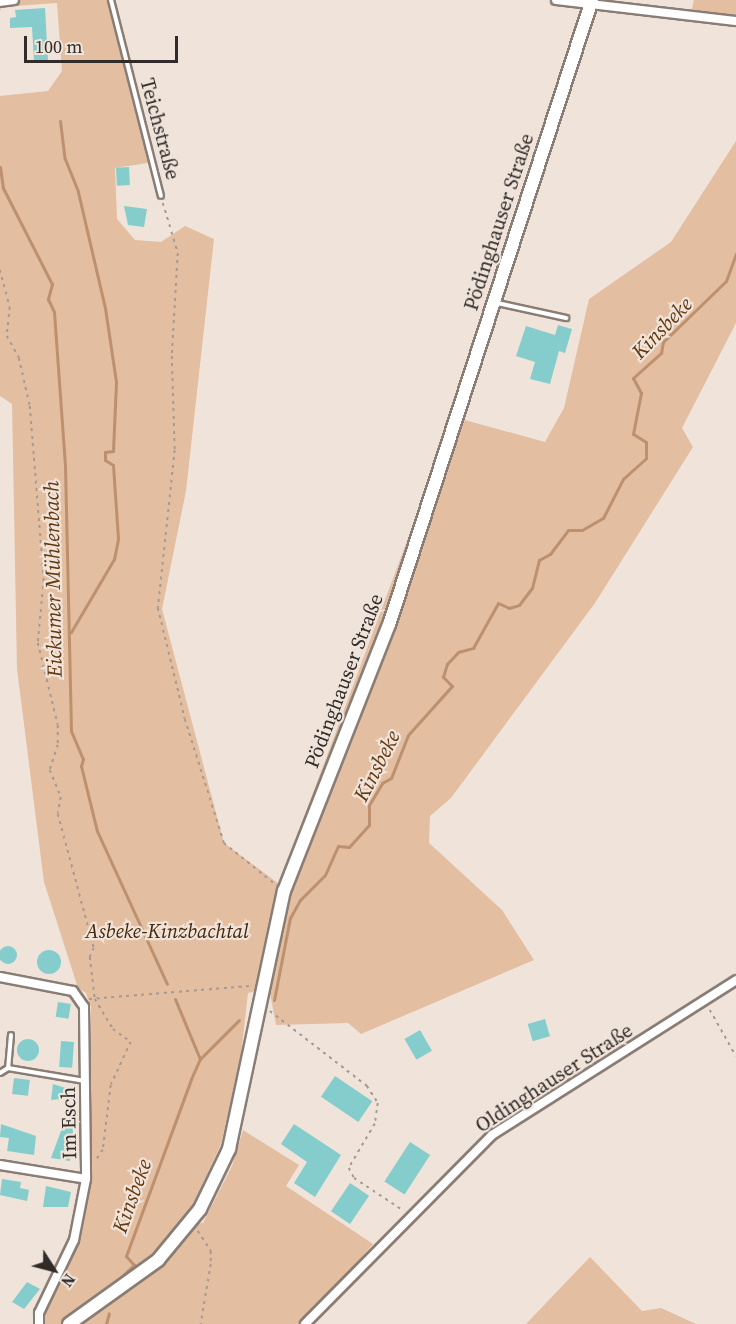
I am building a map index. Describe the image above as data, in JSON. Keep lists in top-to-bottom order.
{
  "streets": {
    "street": ["Pödinghauser Straße", "Oldinghauser Straße", "Im Esch"],
    "lane": ["Teichstraße"]
  },
  "water": ["Kinsbeke", "Eickumer Mühlenbach"],
  "parks": ["Asbeke-Kinzbachtal"],
  "scale_bar": "100 m",
  "north": "bottom right"
}
